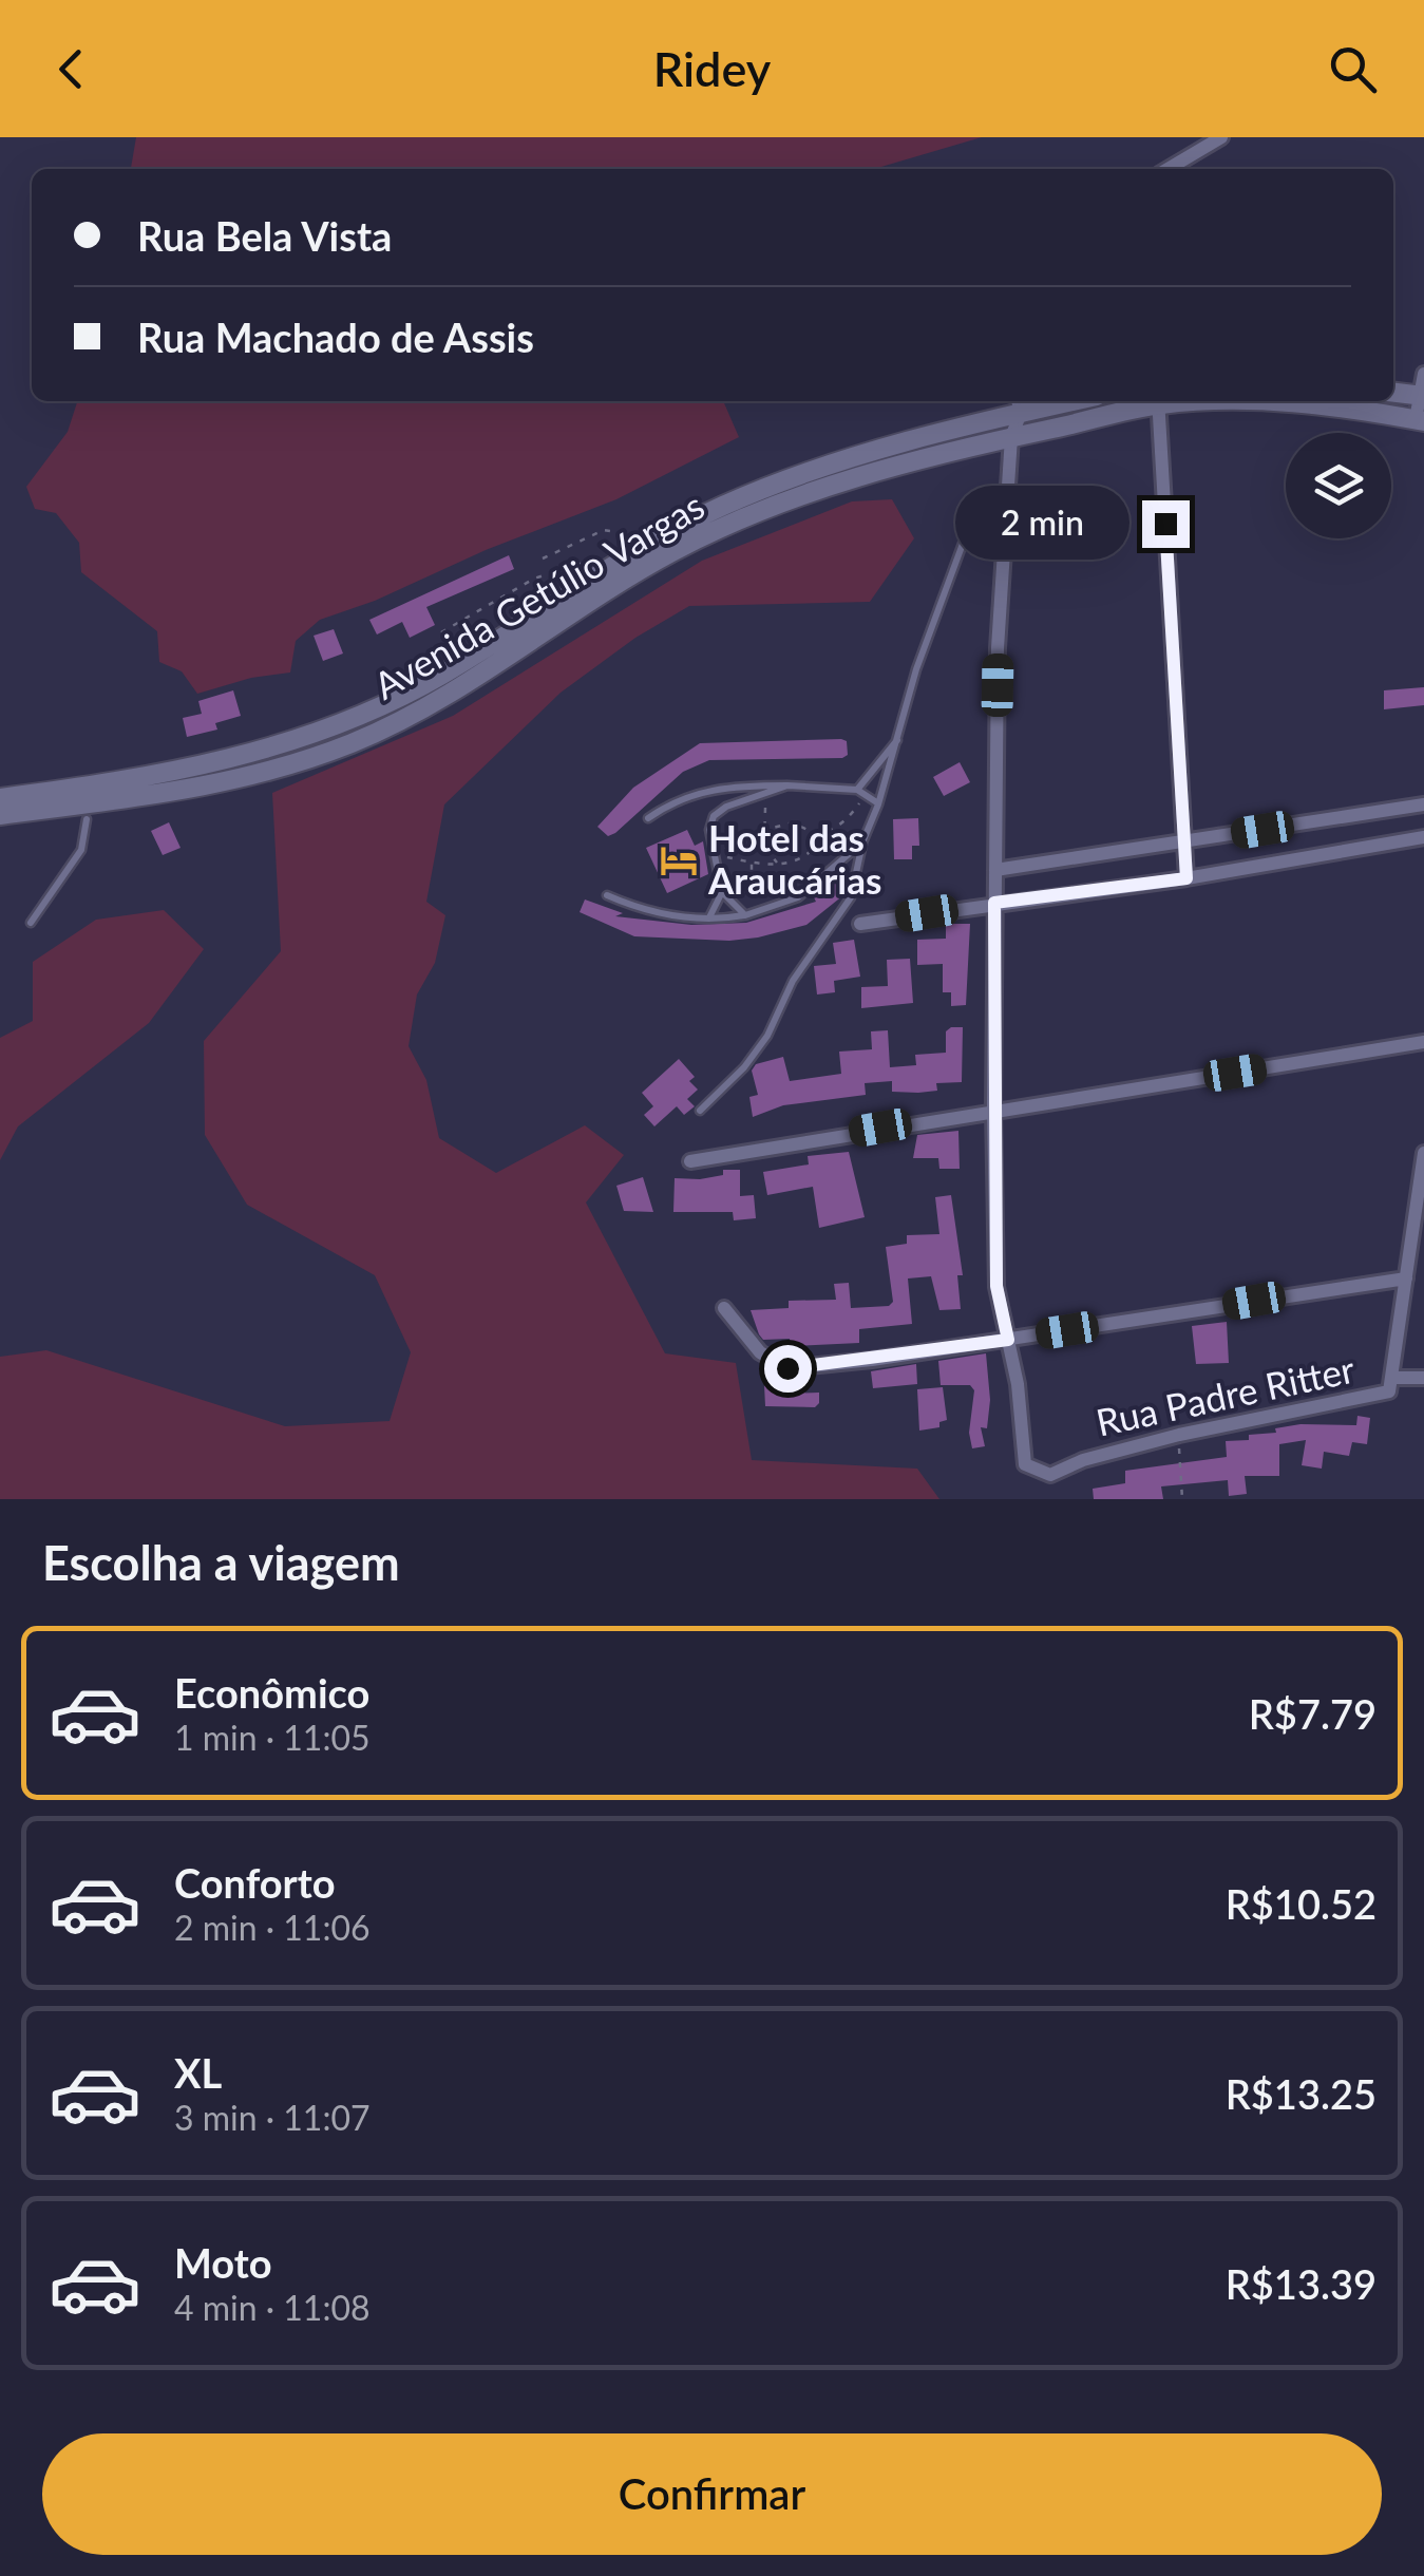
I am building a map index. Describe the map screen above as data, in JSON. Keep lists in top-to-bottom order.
{
  "streets": {
    "main road": ["Avenida Getúlio Vargas"],
    "street": ["Rua Padre Ritter"]
  },
  "places": {
    "hotel": ["Hotel das Araucárias"]
  },
  "page": {
    "header": "Ridey",
    "banner": ["Rua Bela Vista", "Rua Machado de Assis"],
    "bubble": "2 min",
    "heading": "Escolha a viagem",
    "list": [
      {
        "name": "Econômico",
        "note": "1 min · 11:05",
        "value": "R$7.79"
      },
      {
        "name": "Conforto",
        "note": "2 min · 11:06",
        "value": "R$10.52"
      },
      {
        "name": "XL",
        "note": "3 min · 11:07",
        "value": "R$13.25"
      },
      {
        "name": "Moto",
        "note": "4 min · 11:08",
        "value": "R$13.39"
      }
    ],
    "buttons": "Confirmar"
  }
}
